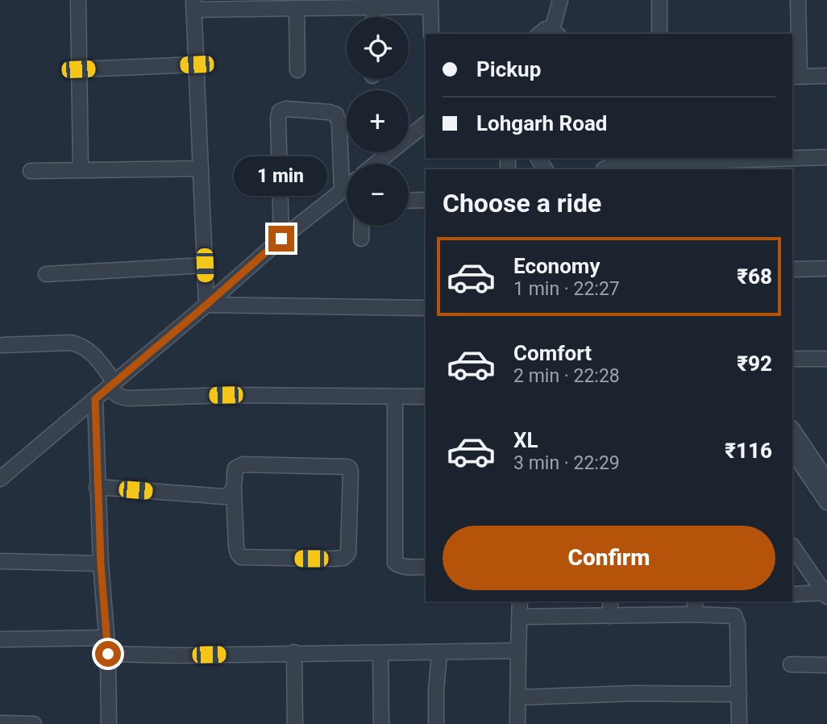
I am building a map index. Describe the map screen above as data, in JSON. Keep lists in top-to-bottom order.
{
  "page": {
    "map_buttons": ["+", "−"],
    "banner": ["Pickup", "Lohgarh Road"],
    "bubble": "1 min",
    "heading": "Choose a ride",
    "list": [
      {
        "name": "Economy",
        "note": "1 min · 22:27",
        "value": "₹68"
      },
      {
        "name": "Comfort",
        "note": "2 min · 22:28",
        "value": "₹92"
      },
      {
        "name": "XL",
        "note": "3 min · 22:29",
        "value": "₹116"
      }
    ],
    "buttons": "Confirm"
  }
}
